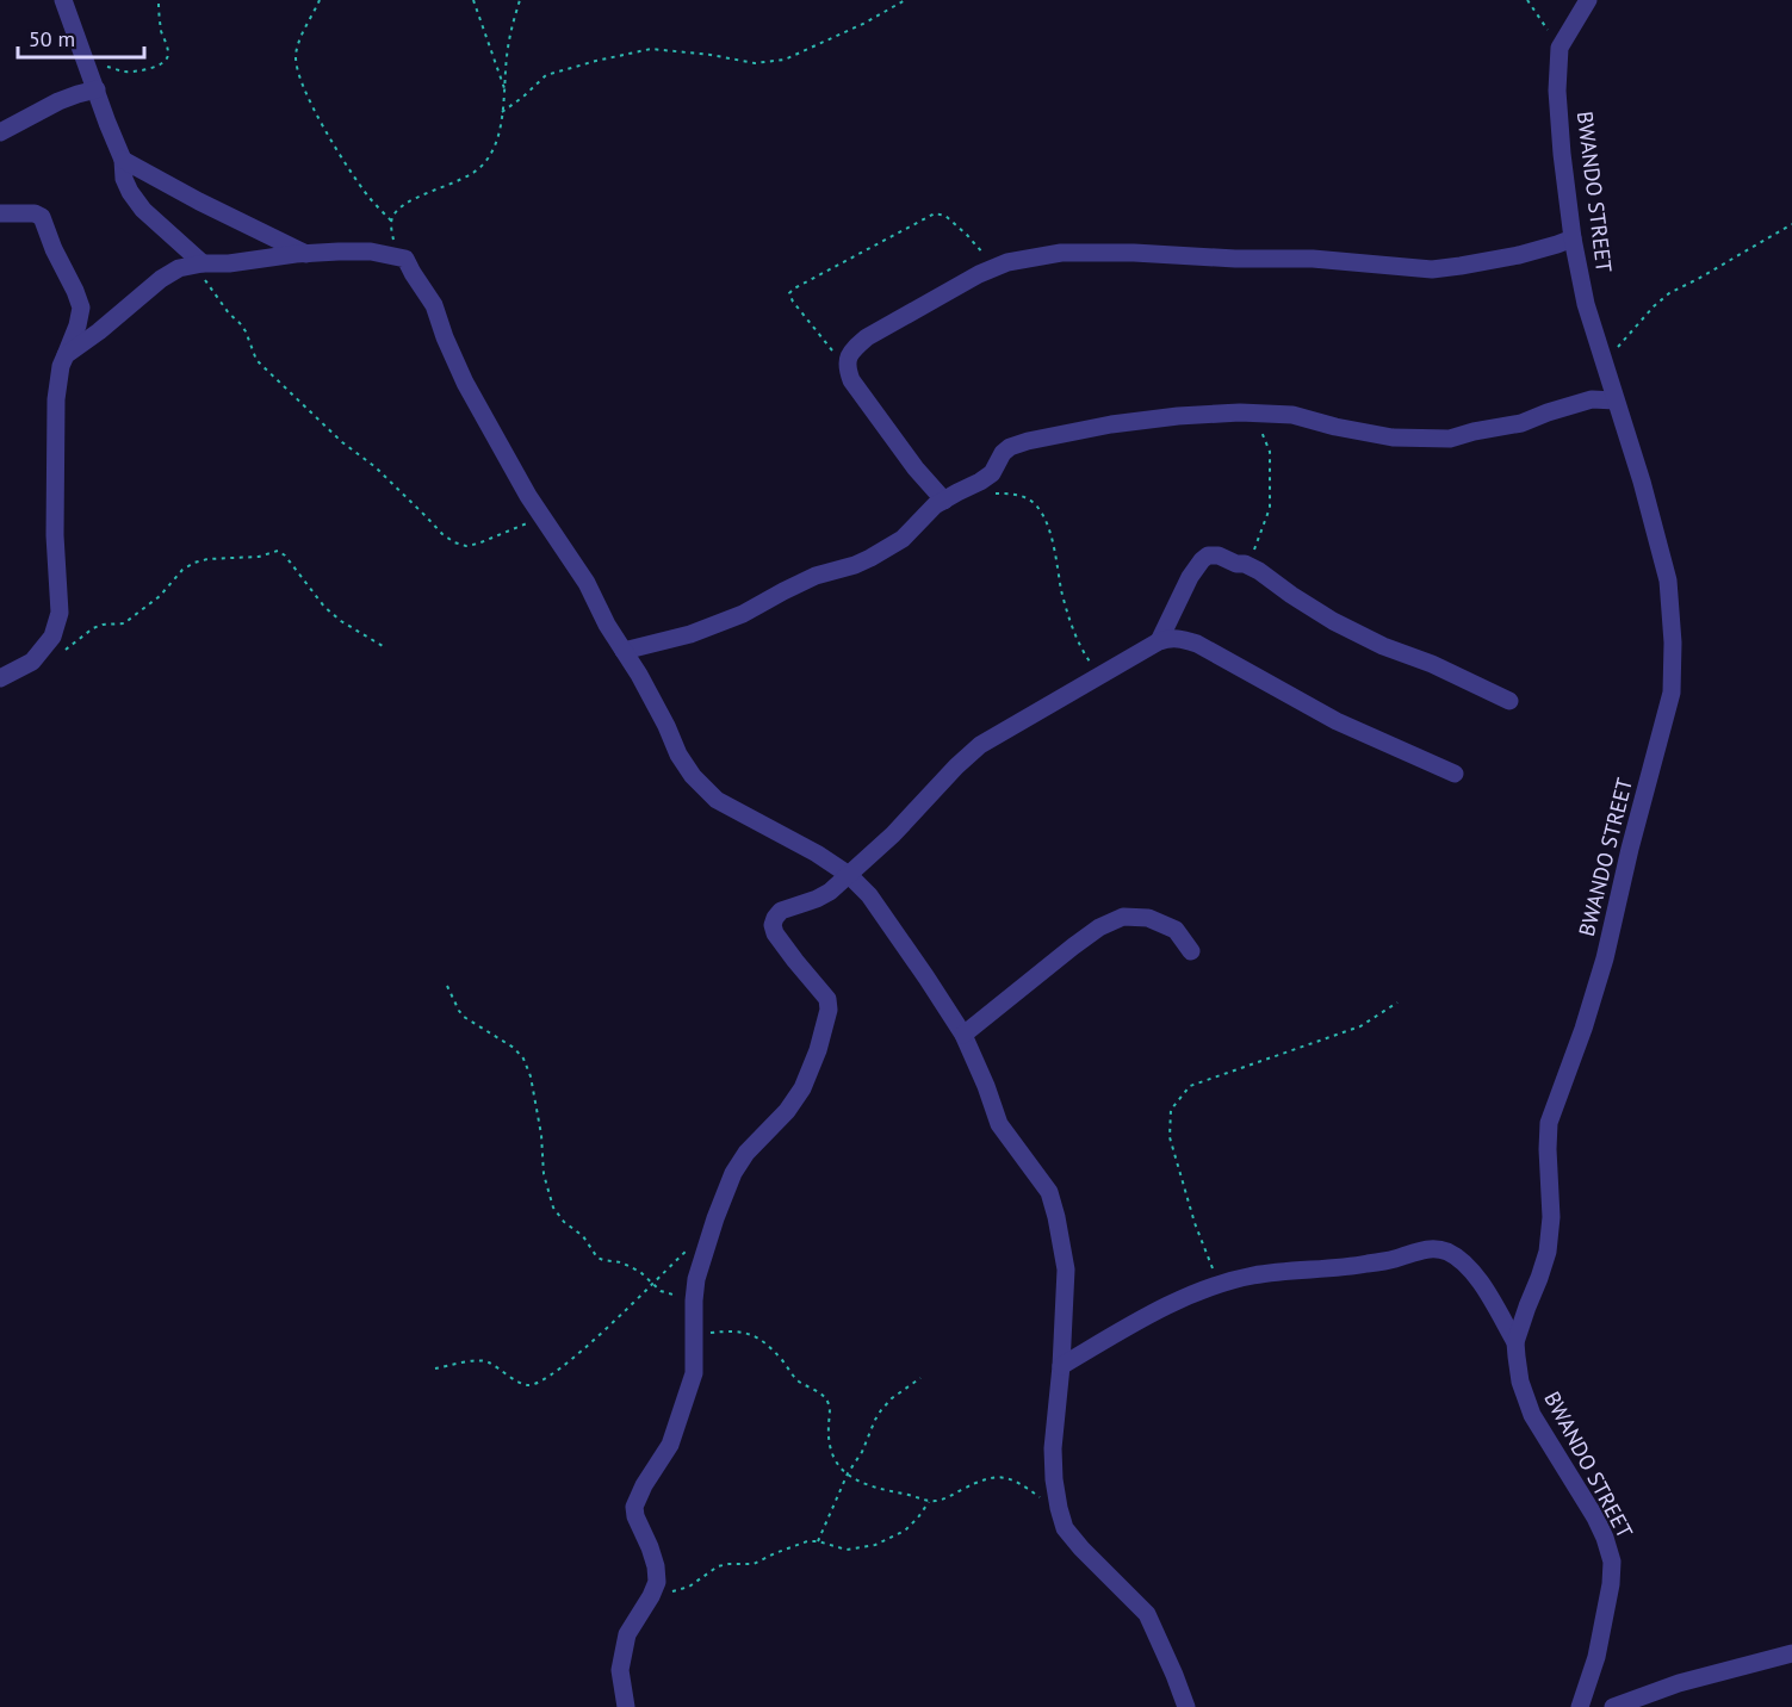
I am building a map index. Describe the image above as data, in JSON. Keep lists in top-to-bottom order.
{
  "streets": {
    "street": ["BWANDO STREET"]
  },
  "scale_bar": "50 m"
}
